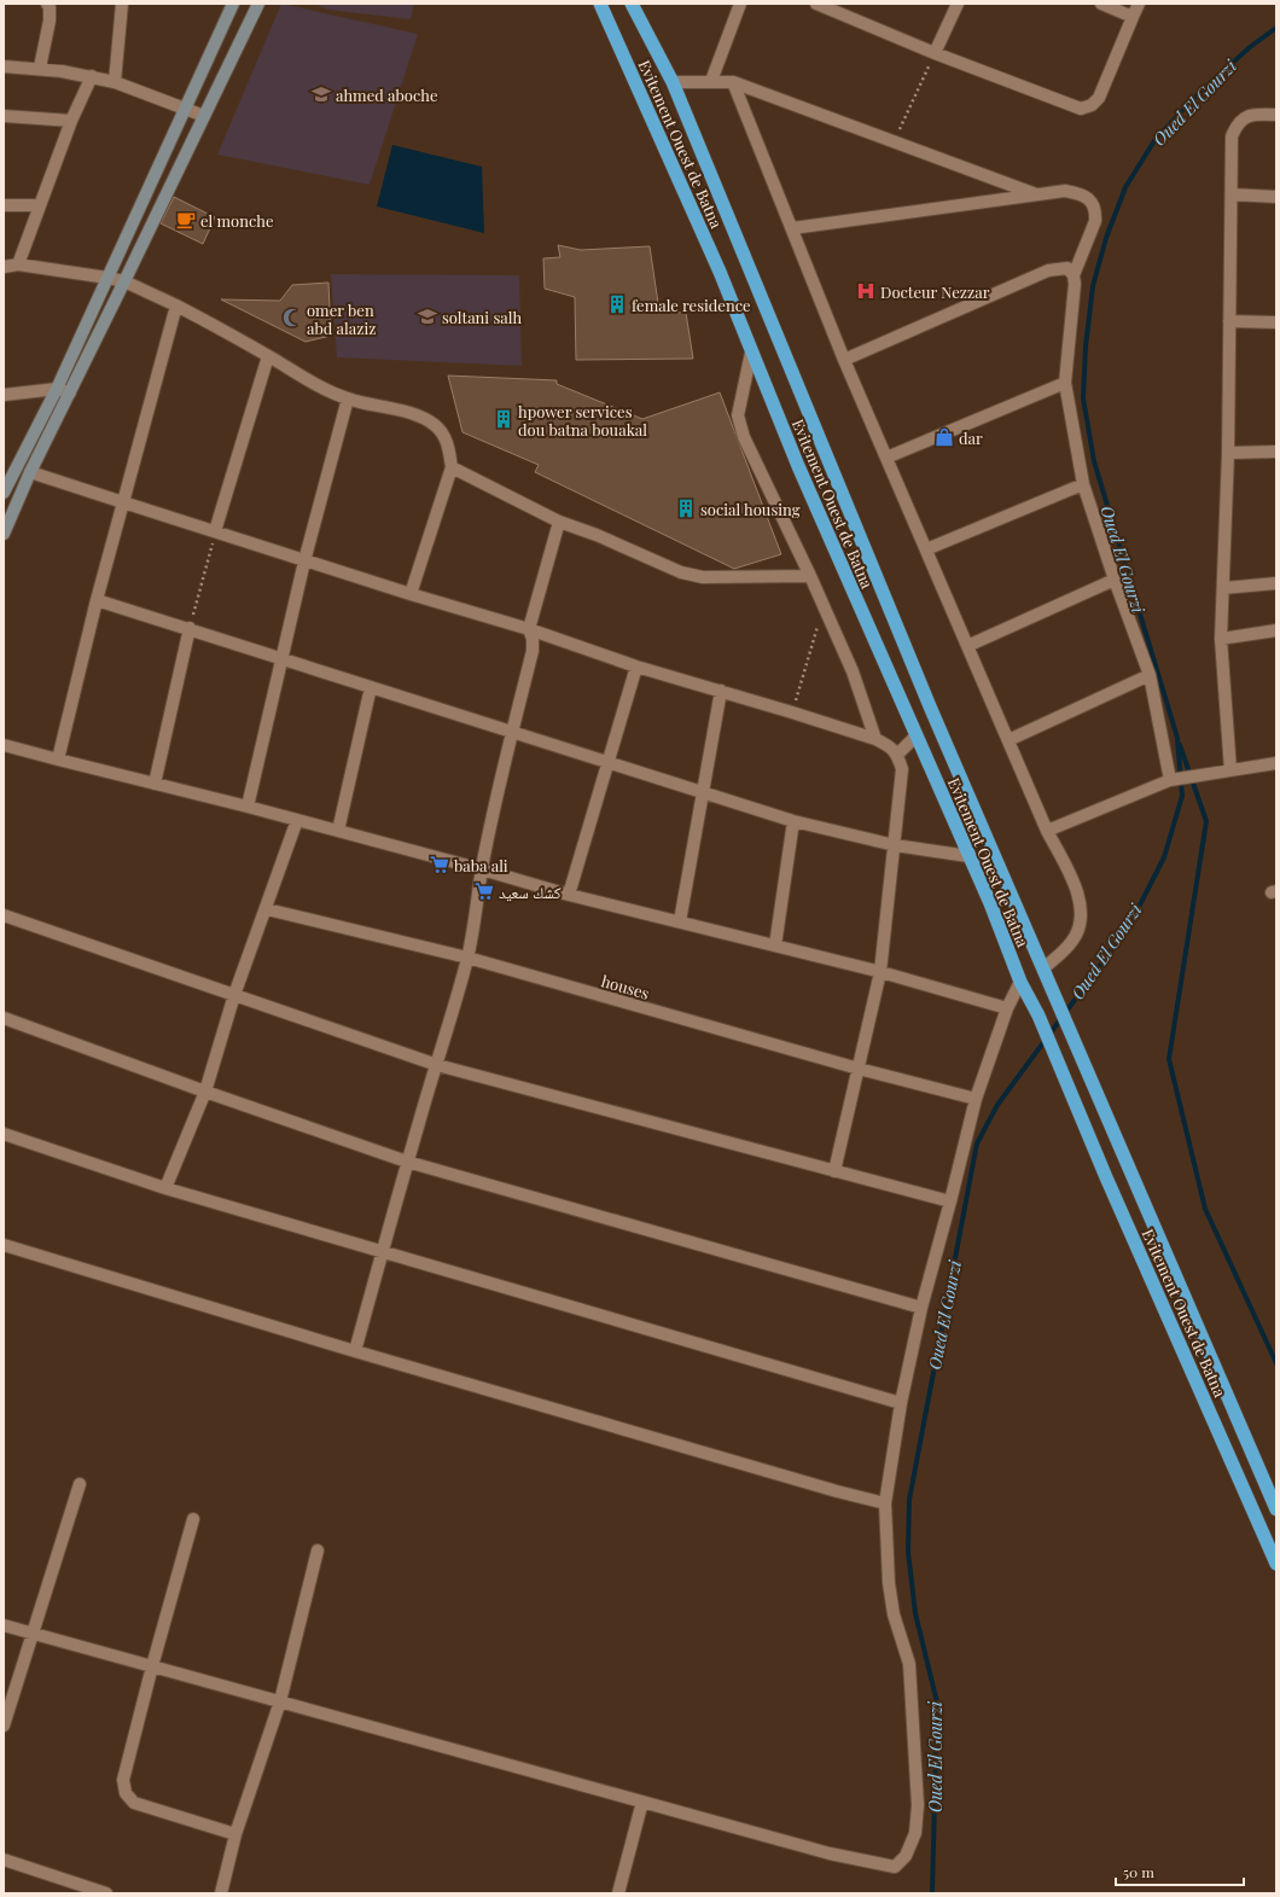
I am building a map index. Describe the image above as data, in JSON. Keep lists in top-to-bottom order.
{
  "streets": {
    "highway": ["Evitement Ouest de Batna"],
    "street": ["houses"]
  },
  "water": ["Oued El Gourzi"],
  "places": {
    "school or university": ["ahmed aboche", "soltani salh"],
    "cafe": ["el monche"],
    "hospital": ["Docteur Nezzar"],
    "building": ["female residence", "hpower services dou batna bouakal", "social housing"],
    "mosque": ["omer ben abd alaziz"],
    "shop": ["dar"],
    "supermarket": ["baba ali", "كشك سعيد"]
  },
  "scale_bar": "50 m"
}
